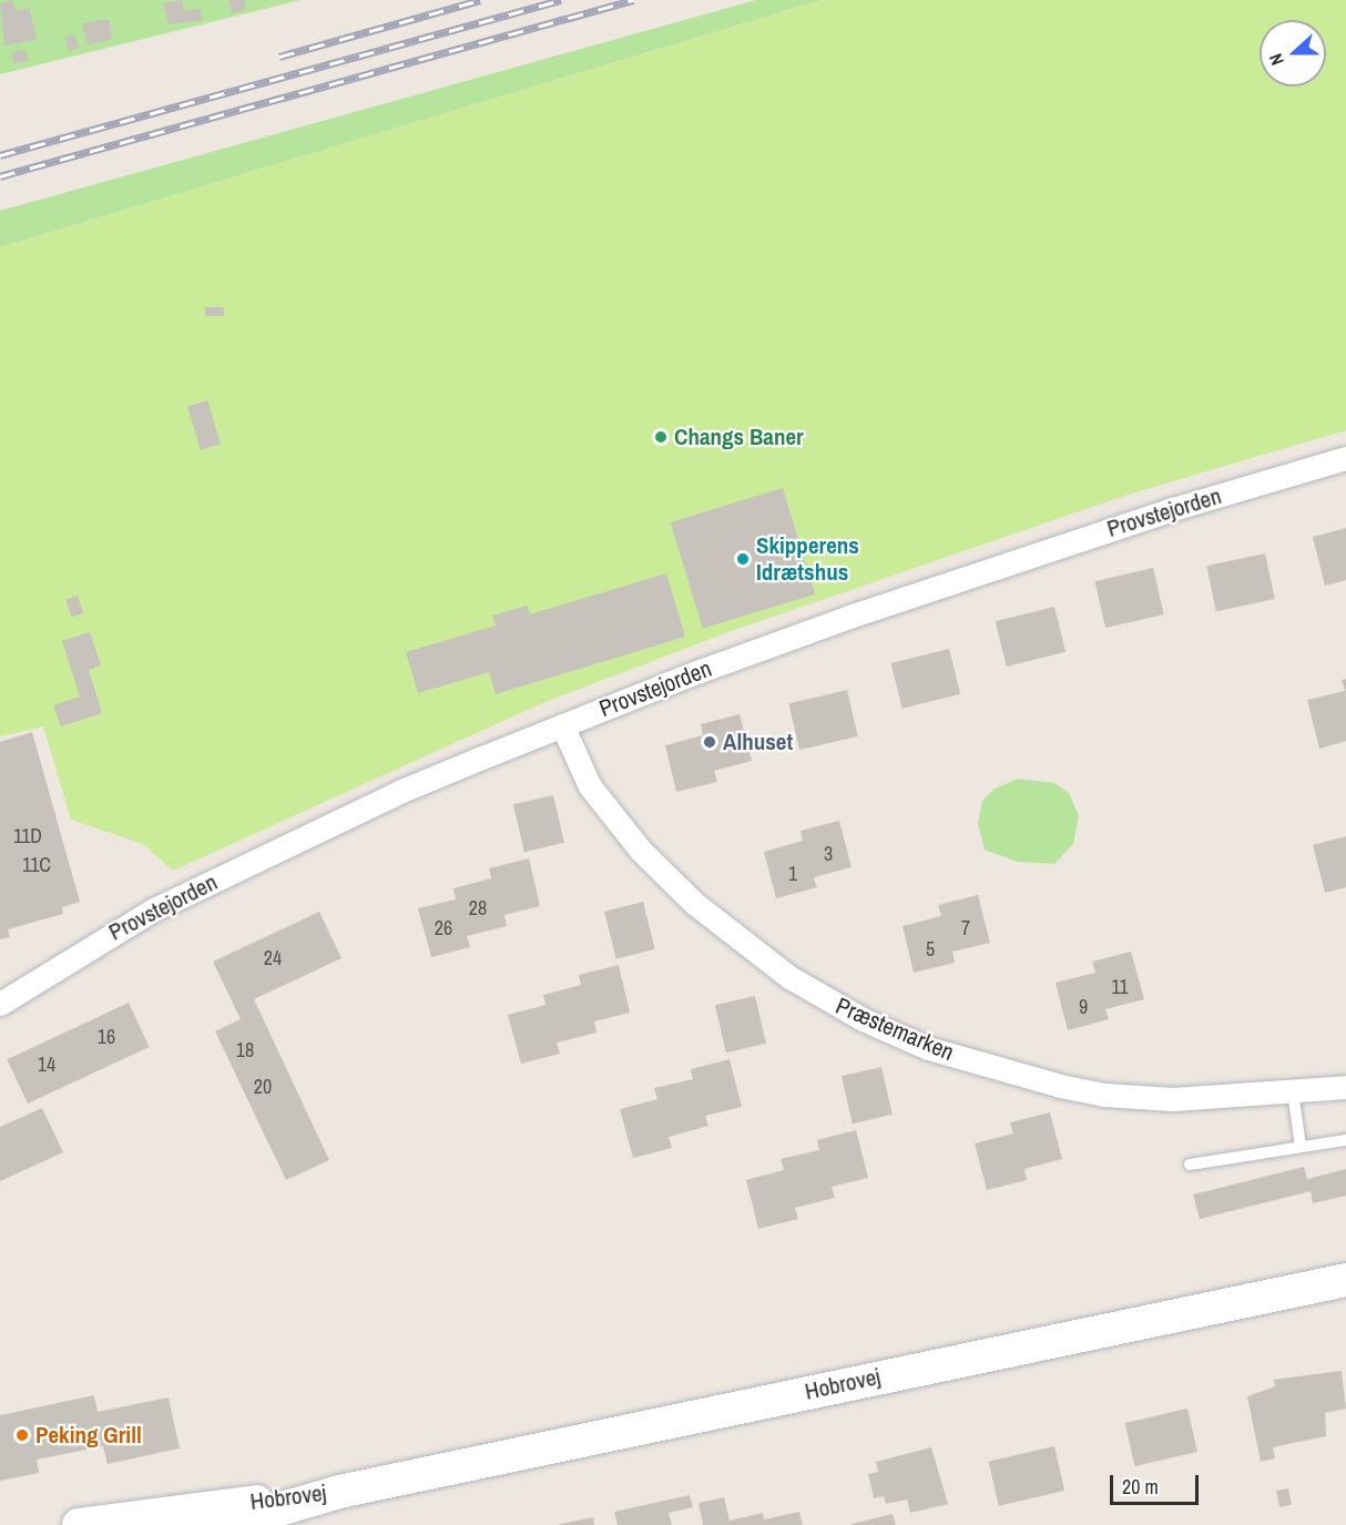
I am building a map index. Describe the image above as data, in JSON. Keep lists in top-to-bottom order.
{
  "streets": {
    "main road": ["Hobrovej"],
    "street": ["Provstejorden", "Præstemarken"]
  },
  "crossings": [
    ["Provstejorden", "Præstemarken"]
  ],
  "places": [
    "Changs Baner",
    "Skipperens Idrætshus",
    "Alhuset",
    "Peking Grill"
  ],
  "house_numbers": [
    "11D",
    "3",
    "11C",
    "1",
    "28",
    "26",
    "7",
    "5",
    "24",
    "11",
    "9",
    "16",
    "18",
    "14",
    "20"
  ],
  "scale_bar": "20 m",
  "north": "left"
}
